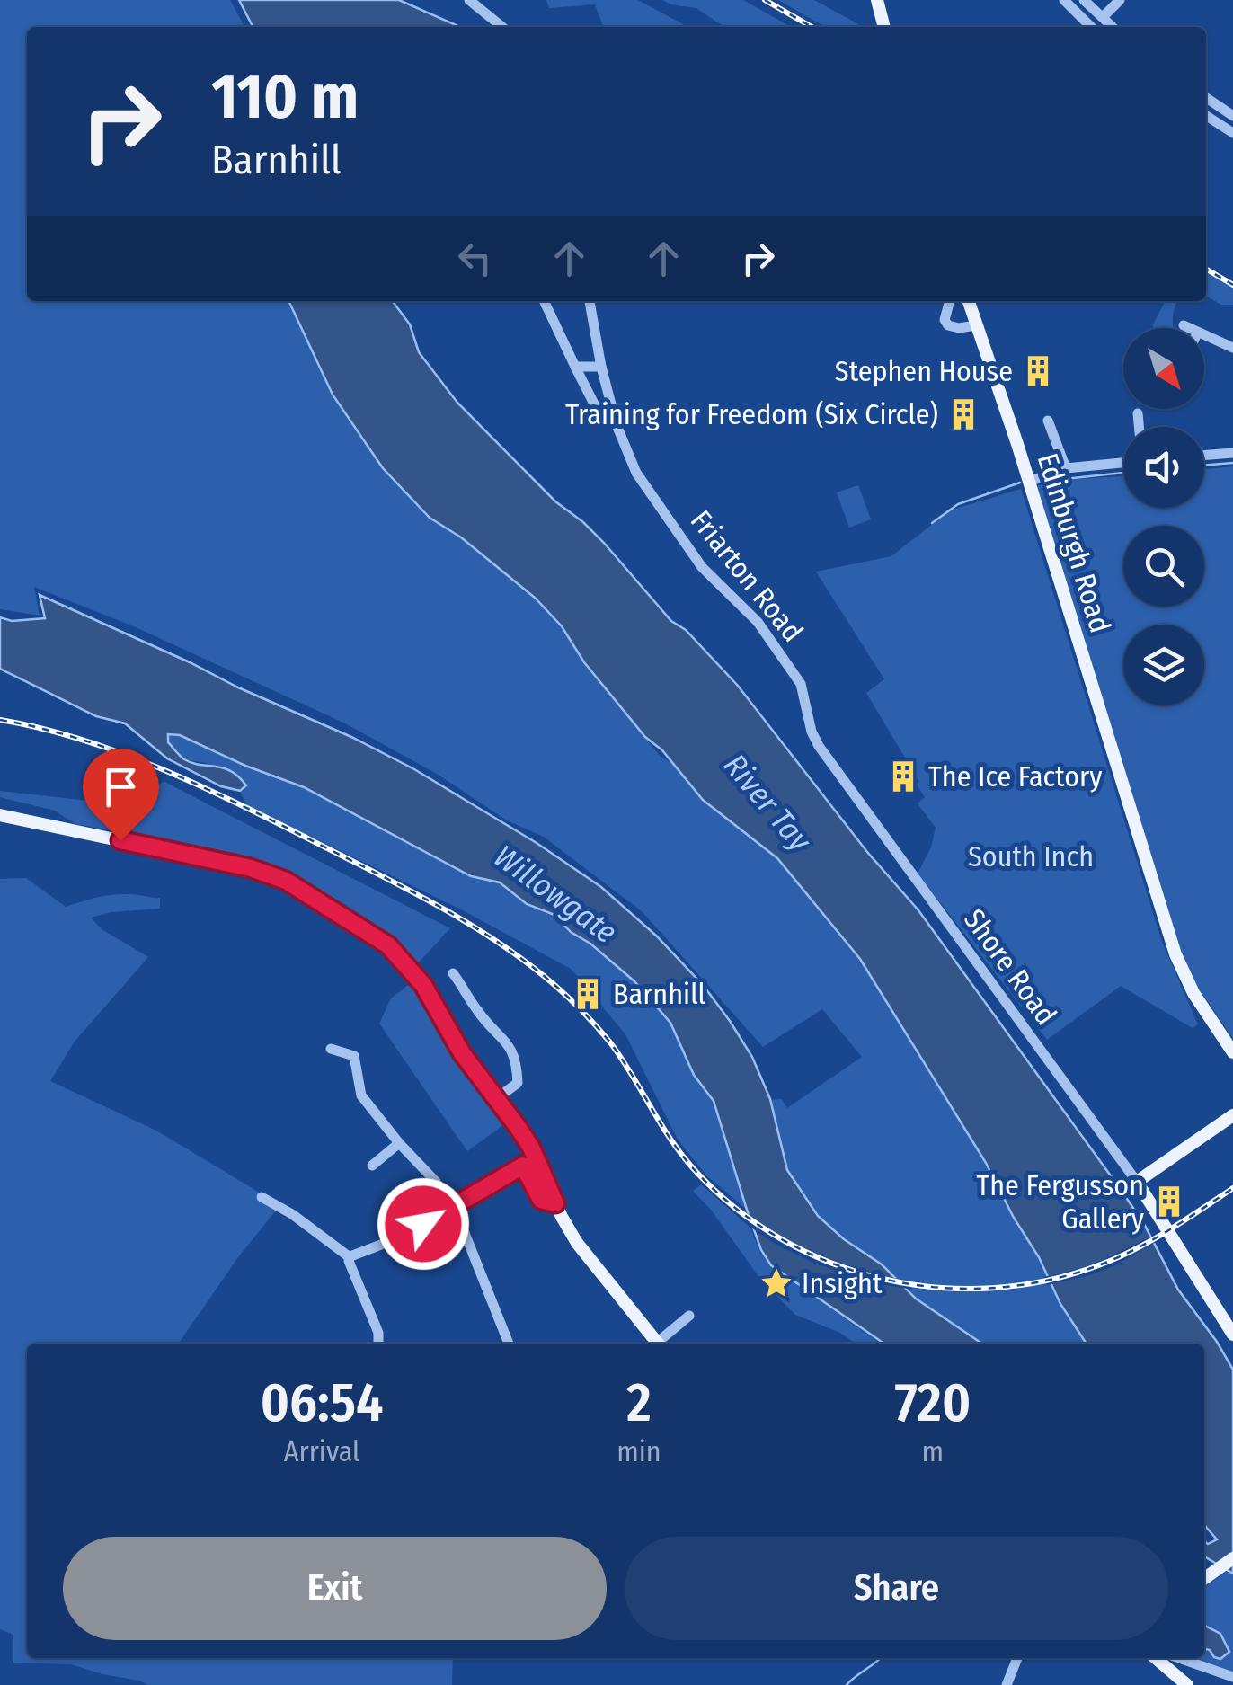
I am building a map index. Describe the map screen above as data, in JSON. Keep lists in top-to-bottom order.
{
  "streets": {
    "main road": ["Edinburgh Road"],
    "street": ["Friarton Road", "Shore Road"]
  },
  "crossings": [
    ["Friarton Road", "Shore Road"]
  ],
  "water": ["River Tay", "Willowgate"],
  "parks": ["South Inch"],
  "places": {
    "building": [
      "Stephen House",
      "Training for Freedom (Six Circle)",
      "The Ice Factory",
      "Barnhill",
      "The Fergusson Gallery"
    ],
    "place": ["Insight"]
  },
  "north": "bottom right",
  "page": {
    "turn": ["110 m", "Barnhill"],
    "eta": [
      "06:54",
      "Arrival",
      "2",
      "min",
      "720",
      "m"
    ],
    "buttons": ["Exit", "Share"]
  }
}
